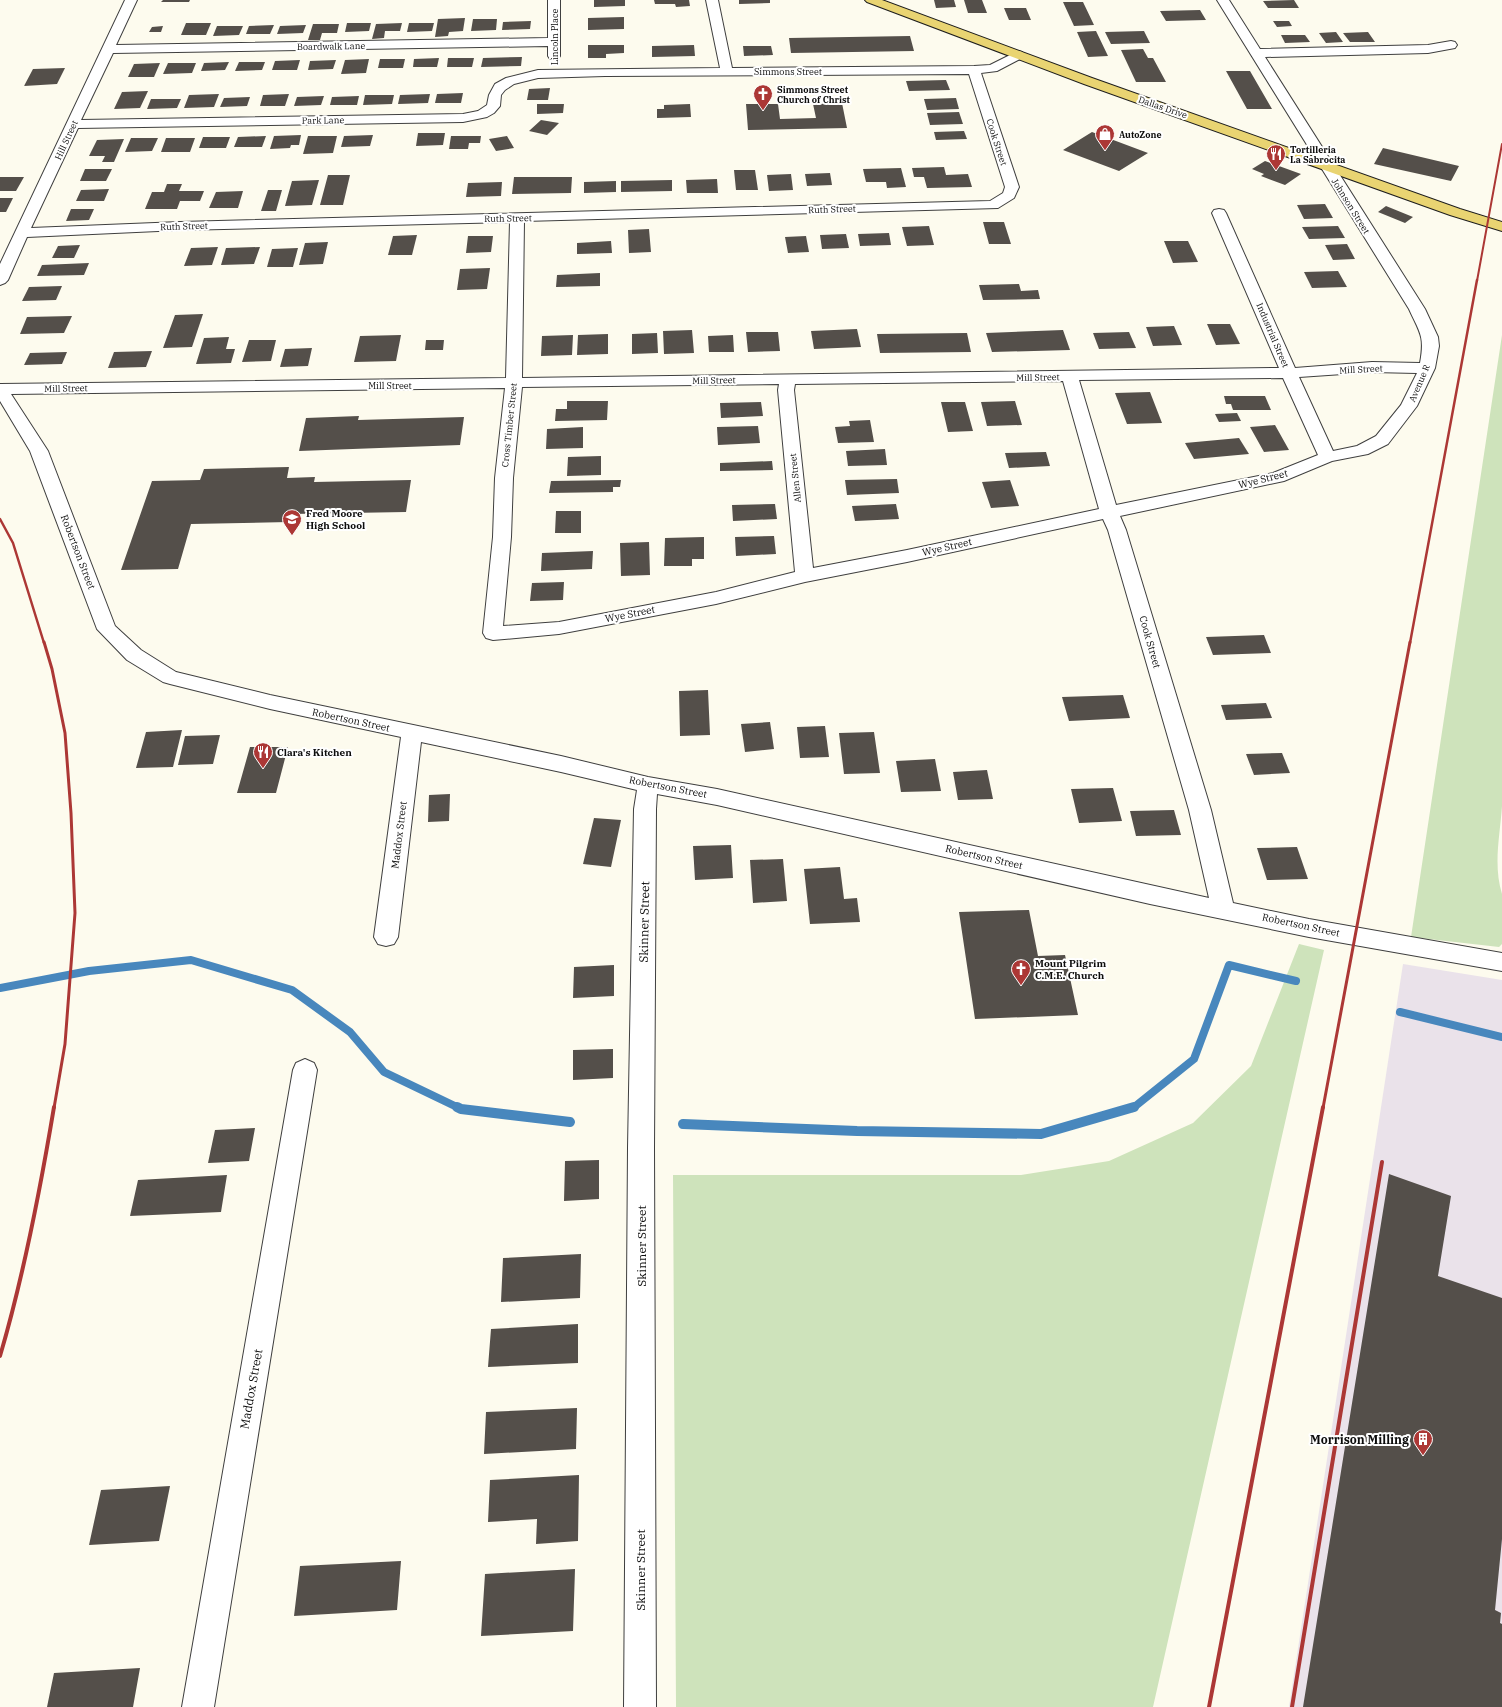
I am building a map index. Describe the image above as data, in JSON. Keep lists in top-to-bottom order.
{
  "streets": {
    "main road": ["Dallas Drive"],
    "street": [
      "Lincoln Place",
      "Boardwalk Lane",
      "Simmons Street",
      "Park Lane",
      "Hill Street",
      "Cook Street",
      "Johnson Street",
      "Ruth Street",
      "Industrial Street",
      "Mill Street",
      "Avenue R",
      "Cross Timber Street",
      "Allen Street",
      "Wye Street",
      "Robertson Street",
      "Maddox Street",
      "Skinner Street"
    ]
  },
  "crossings": [
    ["Lincoln Place", "Boardwalk Lane"],
    ["Lincoln Place", "Simmons Street"],
    ["Lincoln Place", "Park Lane"],
    ["Boardwalk Lane", "Hill Street"],
    ["Simmons Street", "Dallas Drive"],
    ["Simmons Street", "Park Lane"],
    ["Simmons Street", "Cook Street"],
    ["Dallas Drive", "Johnson Street"],
    ["Park Lane", "Hill Street"],
    ["Hill Street", "Ruth Street"],
    ["Cook Street", "Ruth Street"],
    ["Cook Street", "Mill Street"],
    ["Cook Street", "Wye Street"],
    ["Cook Street", "Robertson Street"],
    ["Johnson Street", "Avenue R"],
    ["Ruth Street", "Cross Timber Street"],
    ["Industrial Street", "Mill Street"],
    ["Industrial Street", "Wye Street"],
    ["Mill Street", "Avenue R"],
    ["Mill Street", "Cross Timber Street"],
    ["Mill Street", "Allen Street"],
    ["Mill Street", "Robertson Street"],
    ["Avenue R", "Wye Street"],
    ["Cross Timber Street", "Wye Street"],
    ["Allen Street", "Wye Street"],
    ["Robertson Street", "Maddox Street"],
    ["Robertson Street", "Skinner Street"]
  ],
  "places": {
    "church": ["Simmons Street Church of Christ", "Mount Pilgrim C.M.E. Church"],
    "shop": ["AutoZone"],
    "restaurant": ["Tortilleria La Sabrocita", "Clara's Kitchen"],
    "school or university": ["Fred Moore High School"],
    "building": ["Morrison Milling"]
  }
}
